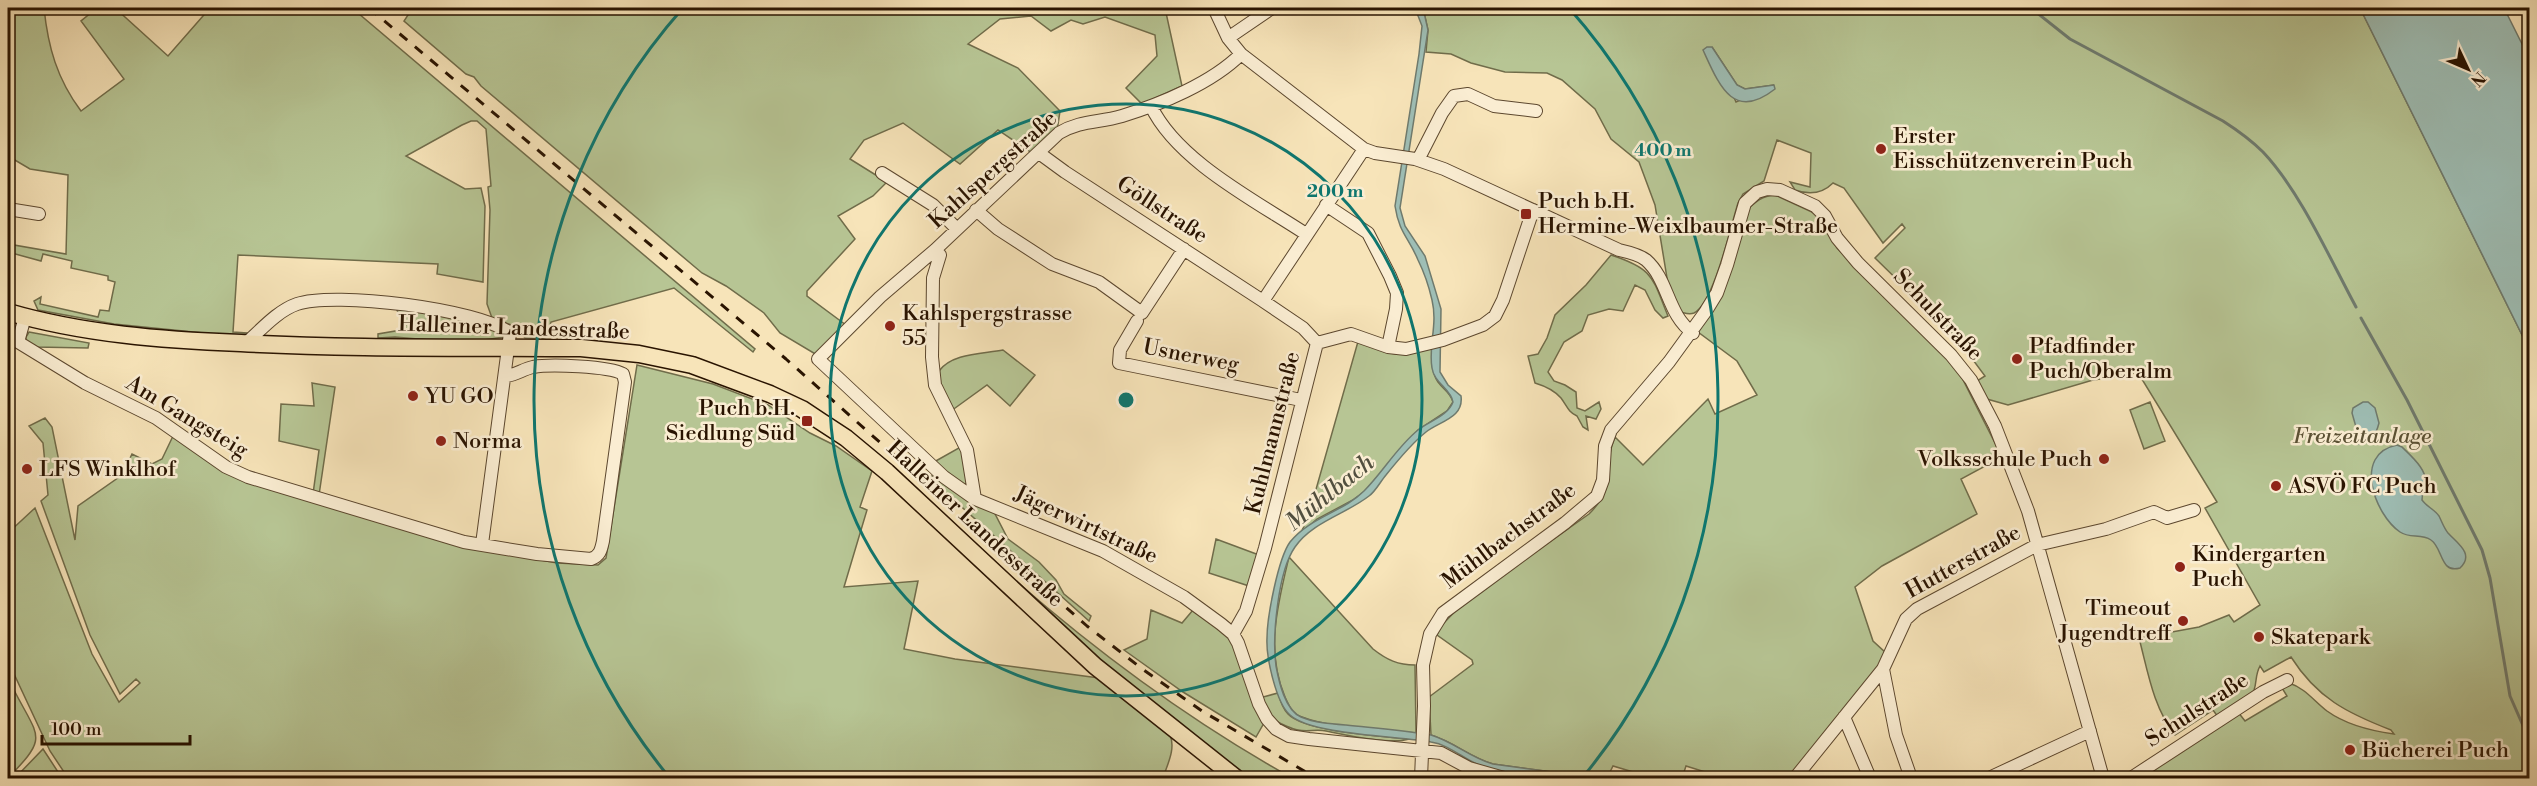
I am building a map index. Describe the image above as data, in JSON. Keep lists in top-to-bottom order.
{
  "streets": {
    "main road": ["Halleiner Landesstraße"],
    "street": [
      "Kahlspergstraße",
      "Göllstraße",
      "Schulstraße",
      "Usnerweg",
      "Am Gangsteig",
      "Kuhlmannstraße",
      "Jägerwirtstraße",
      "Mühlbachstraße",
      "Hutterstraße"
    ]
  },
  "crossings": [
    ["Kahlspergstraße", "Göllstraße"],
    ["Kahlspergstraße", "Jägerwirtstraße"],
    ["Göllstraße", "Kuhlmannstraße"],
    ["Schulstraße", "Mühlbachstraße"],
    ["Schulstraße", "Hutterstraße"],
    ["Usnerweg", "Kuhlmannstraße"],
    ["Kuhlmannstraße", "Jägerwirtstraße"],
    ["Jägerwirtstraße", "Mühlbachstraße"]
  ],
  "water": ["Mühlbach"],
  "parks": ["Freizeitanlage"],
  "places": {
    "other": [
      "Erster Eisschützenverein Puch",
      "Kahlspergstrasse 55",
      "Pfadfinder Puch/Oberalm",
      "YU GO",
      "Norma",
      "Volksschule Puch",
      "LFS Winklhof",
      "ASVÖ FC Puch",
      "Kindergarten Puch",
      "Timeout Jugendtreff",
      "Skatepark",
      "Bücherei Puch"
    ],
    "transit": ["Puch b.H. Hermine-Weixlbaumer-Straße", "Puch b.H. Siedlung Süd"]
  },
  "scale_bar": "100 m",
  "north": "bottom right",
  "rings": ["400 m", "200 m"]
}
